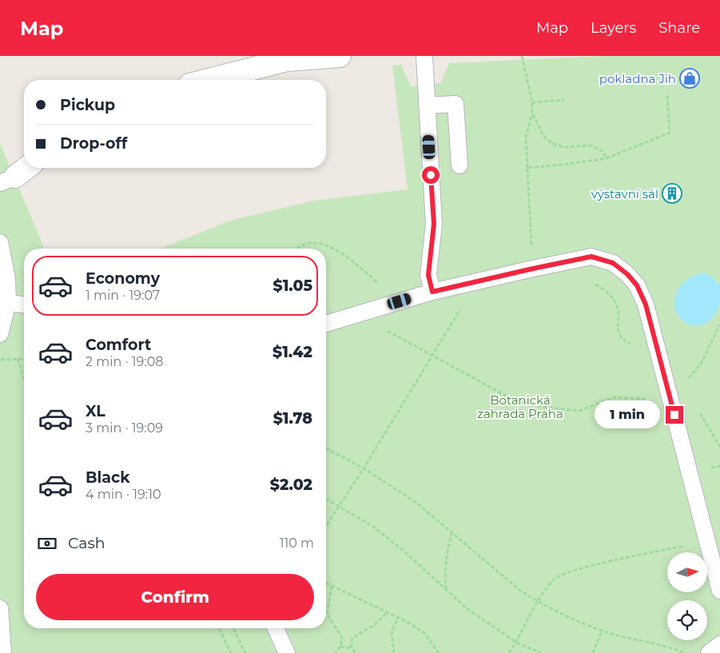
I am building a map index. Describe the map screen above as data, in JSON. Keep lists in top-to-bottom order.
{
  "parks": ["Botanická zahrada Praha"],
  "places": {
    "shop": ["pokladna Jih"],
    "building": ["výstavní sál"]
  },
  "north": "right",
  "page": {
    "header": "Map",
    "nav": ["Map", "Layers", "Share"],
    "banner": ["Pickup", "Drop-off"],
    "list": [
      {
        "name": "Economy",
        "note": "1 min · 19:07",
        "value": "$1.05"
      },
      {
        "name": "Comfort",
        "note": "2 min · 19:08",
        "value": "$1.42"
      },
      {
        "name": "XL",
        "note": "3 min · 19:09",
        "value": "$1.78"
      },
      {
        "name": "Black",
        "note": "4 min · 19:10",
        "value": "$2.02"
      }
    ],
    "bubble": "1 min",
    "pay": ["Cash", "110 m"],
    "buttons": "Confirm"
  }
}
